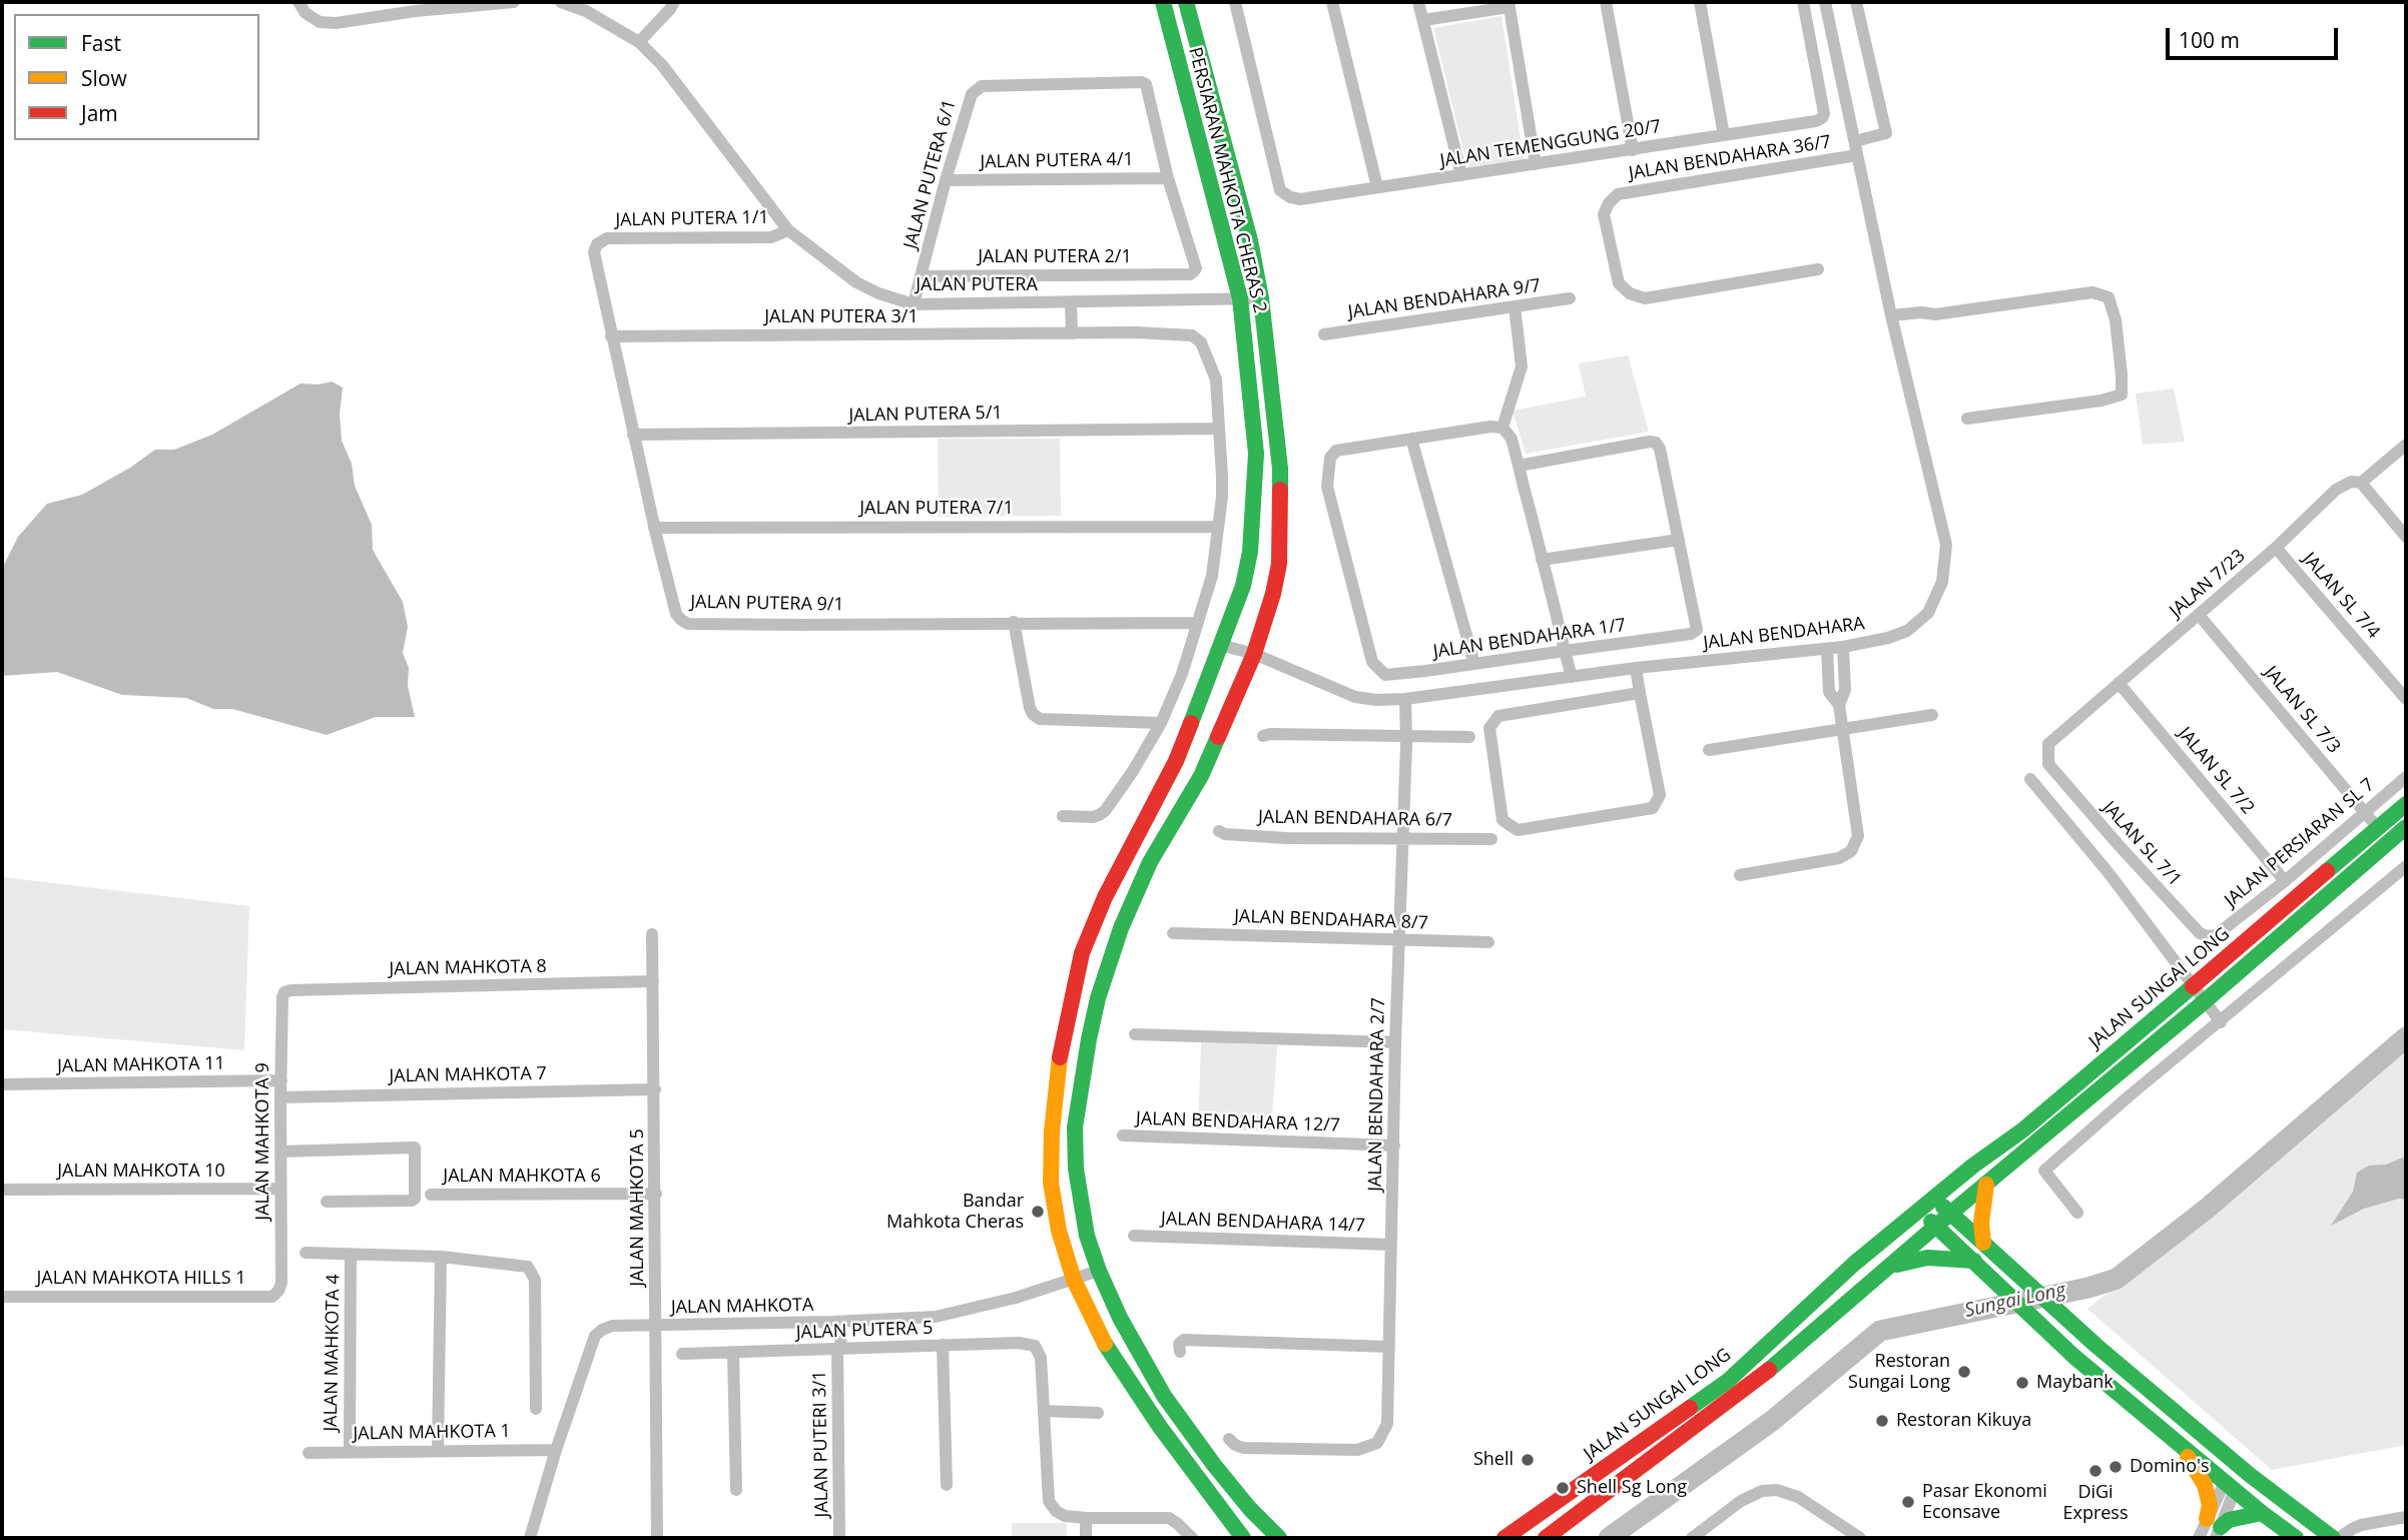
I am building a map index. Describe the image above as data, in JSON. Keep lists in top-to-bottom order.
{
  "streets": {
    "street": [
      "JALAN TEMENGGUNG 20/7",
      "JALAN BENDAHARA 36/7",
      "JALAN PUTERA 4/1",
      "JALAN PUTERA 6/1",
      "PERSIARAN MAHKOTA CHERAS 2",
      "JALAN PUTERA 1/1",
      "JALAN PUTERA 2/1",
      "JALAN PUTERA",
      "JALAN BENDAHARA 9/7",
      "JALAN PUTERA 3/1",
      "JALAN PUTERA 5/1",
      "JALAN PUTERA 7/1",
      "JALAN 7/23",
      "JALAN SL 7/4",
      "JALAN PUTERA 9/1",
      "JALAN BENDAHARA",
      "JALAN BENDAHARA 1/7",
      "JALAN SL 7/3",
      "JALAN SL 7/2",
      "JALAN BENDAHARA 6/7",
      "JALAN PERSIARAN SL 7",
      "JALAN SL 7/1",
      "JALAN BENDAHARA 8/7",
      "JALAN MAHKOTA 8",
      "JALAN SUNGAI LONG",
      "JALAN MAHKOTA 11",
      "JALAN MAHKOTA 7",
      "JALAN BENDAHARA 2/7",
      "JALAN BENDAHARA 12/7",
      "JALAN MAHKOTA 9",
      "JALAN MAHKOTA 10",
      "JALAN MAHKOTA 6",
      "JALAN MAHKOTA 5",
      "JALAN BENDAHARA 14/7",
      "JALAN MAHKOTA HILLS 1",
      "JALAN MAHKOTA",
      "JALAN PUTERA 5",
      "JALAN MAHKOTA 4",
      "JALAN MAHKOTA 1",
      "JALAN PUTERI 3/1"
    ]
  },
  "crossings": [
    ["JALAN BENDAHARA 36/7", "JALAN BENDAHARA"],
    ["JALAN PUTERA 4/1", "JALAN PUTERA 6/1"],
    ["JALAN PUTERA 6/1", "JALAN PUTERA 2/1"],
    ["JALAN PUTERA 6/1", "JALAN PUTERA"],
    ["PERSIARAN MAHKOTA CHERAS 2", "JALAN PUTERA"],
    ["PERSIARAN MAHKOTA CHERAS 2", "JALAN BENDAHARA"],
    ["PERSIARAN MAHKOTA CHERAS 2", "JALAN MAHKOTA"],
    ["JALAN PUTERA 1/1", "JALAN PUTERA"],
    ["JALAN PUTERA 1/1", "JALAN PUTERA 9/1"],
    ["JALAN PUTERA 3/1", "JALAN PUTERA 5/1"],
    ["JALAN PUTERA 3/1", "JALAN PUTERA 7/1"],
    ["JALAN PUTERA 3/1", "JALAN PUTERA 9/1"],
    ["JALAN PUTERA 5/1", "JALAN PUTERA 9/1"],
    ["JALAN PUTERA 7/1", "JALAN PUTERA 9/1"],
    ["JALAN 7/23", "JALAN SL 7/4"],
    ["JALAN 7/23", "JALAN SL 7/3"],
    ["JALAN 7/23", "JALAN SL 7/2"],
    ["JALAN 7/23", "JALAN SL 7/1"],
    ["JALAN BENDAHARA", "JALAN BENDAHARA 2/7"],
    ["JALAN SL 7/3", "JALAN PERSIARAN SL 7"],
    ["JALAN SL 7/3", "JALAN SUNGAI LONG"],
    ["JALAN SL 7/2", "JALAN PERSIARAN SL 7"],
    ["JALAN BENDAHARA 6/7", "JALAN BENDAHARA 2/7"],
    ["JALAN PERSIARAN SL 7", "JALAN SL 7/1"],
    ["JALAN BENDAHARA 8/7", "JALAN BENDAHARA 2/7"],
    ["JALAN MAHKOTA 8", "JALAN MAHKOTA 9"],
    ["JALAN MAHKOTA 11", "JALAN MAHKOTA 9"],
    ["JALAN MAHKOTA 7", "JALAN MAHKOTA 9"],
    ["JALAN MAHKOTA 7", "JALAN MAHKOTA 5"],
    ["JALAN BENDAHARA 2/7", "JALAN BENDAHARA 12/7"],
    ["JALAN BENDAHARA 2/7", "JALAN BENDAHARA 14/7"],
    ["JALAN MAHKOTA 9", "JALAN MAHKOTA 10"],
    ["JALAN MAHKOTA 9", "JALAN MAHKOTA HILLS 1"],
    ["JALAN MAHKOTA 6", "JALAN MAHKOTA 5"],
    ["JALAN MAHKOTA 5", "JALAN MAHKOTA"],
    ["JALAN MAHKOTA", "JALAN MAHKOTA 1"],
    ["JALAN MAHKOTA", "JALAN PUTERI 3/1"],
    ["JALAN PUTERA 5", "JALAN PUTERI 3/1"],
    ["JALAN MAHKOTA 4", "JALAN MAHKOTA 1"]
  ],
  "water": ["Sungai Long"],
  "places": [
    "Bandar Mahkota Cheras",
    "Restoran Sungai Long",
    "Maybank",
    "Restoran Kikuya",
    "Shell",
    "Domino's",
    "DiGi Express",
    "Shell Sg Long",
    "Pasar Ekonomi Econsave"
  ],
  "legend": ["Fast", "Slow", "Jam"],
  "scale_bar": "100 m"
}
